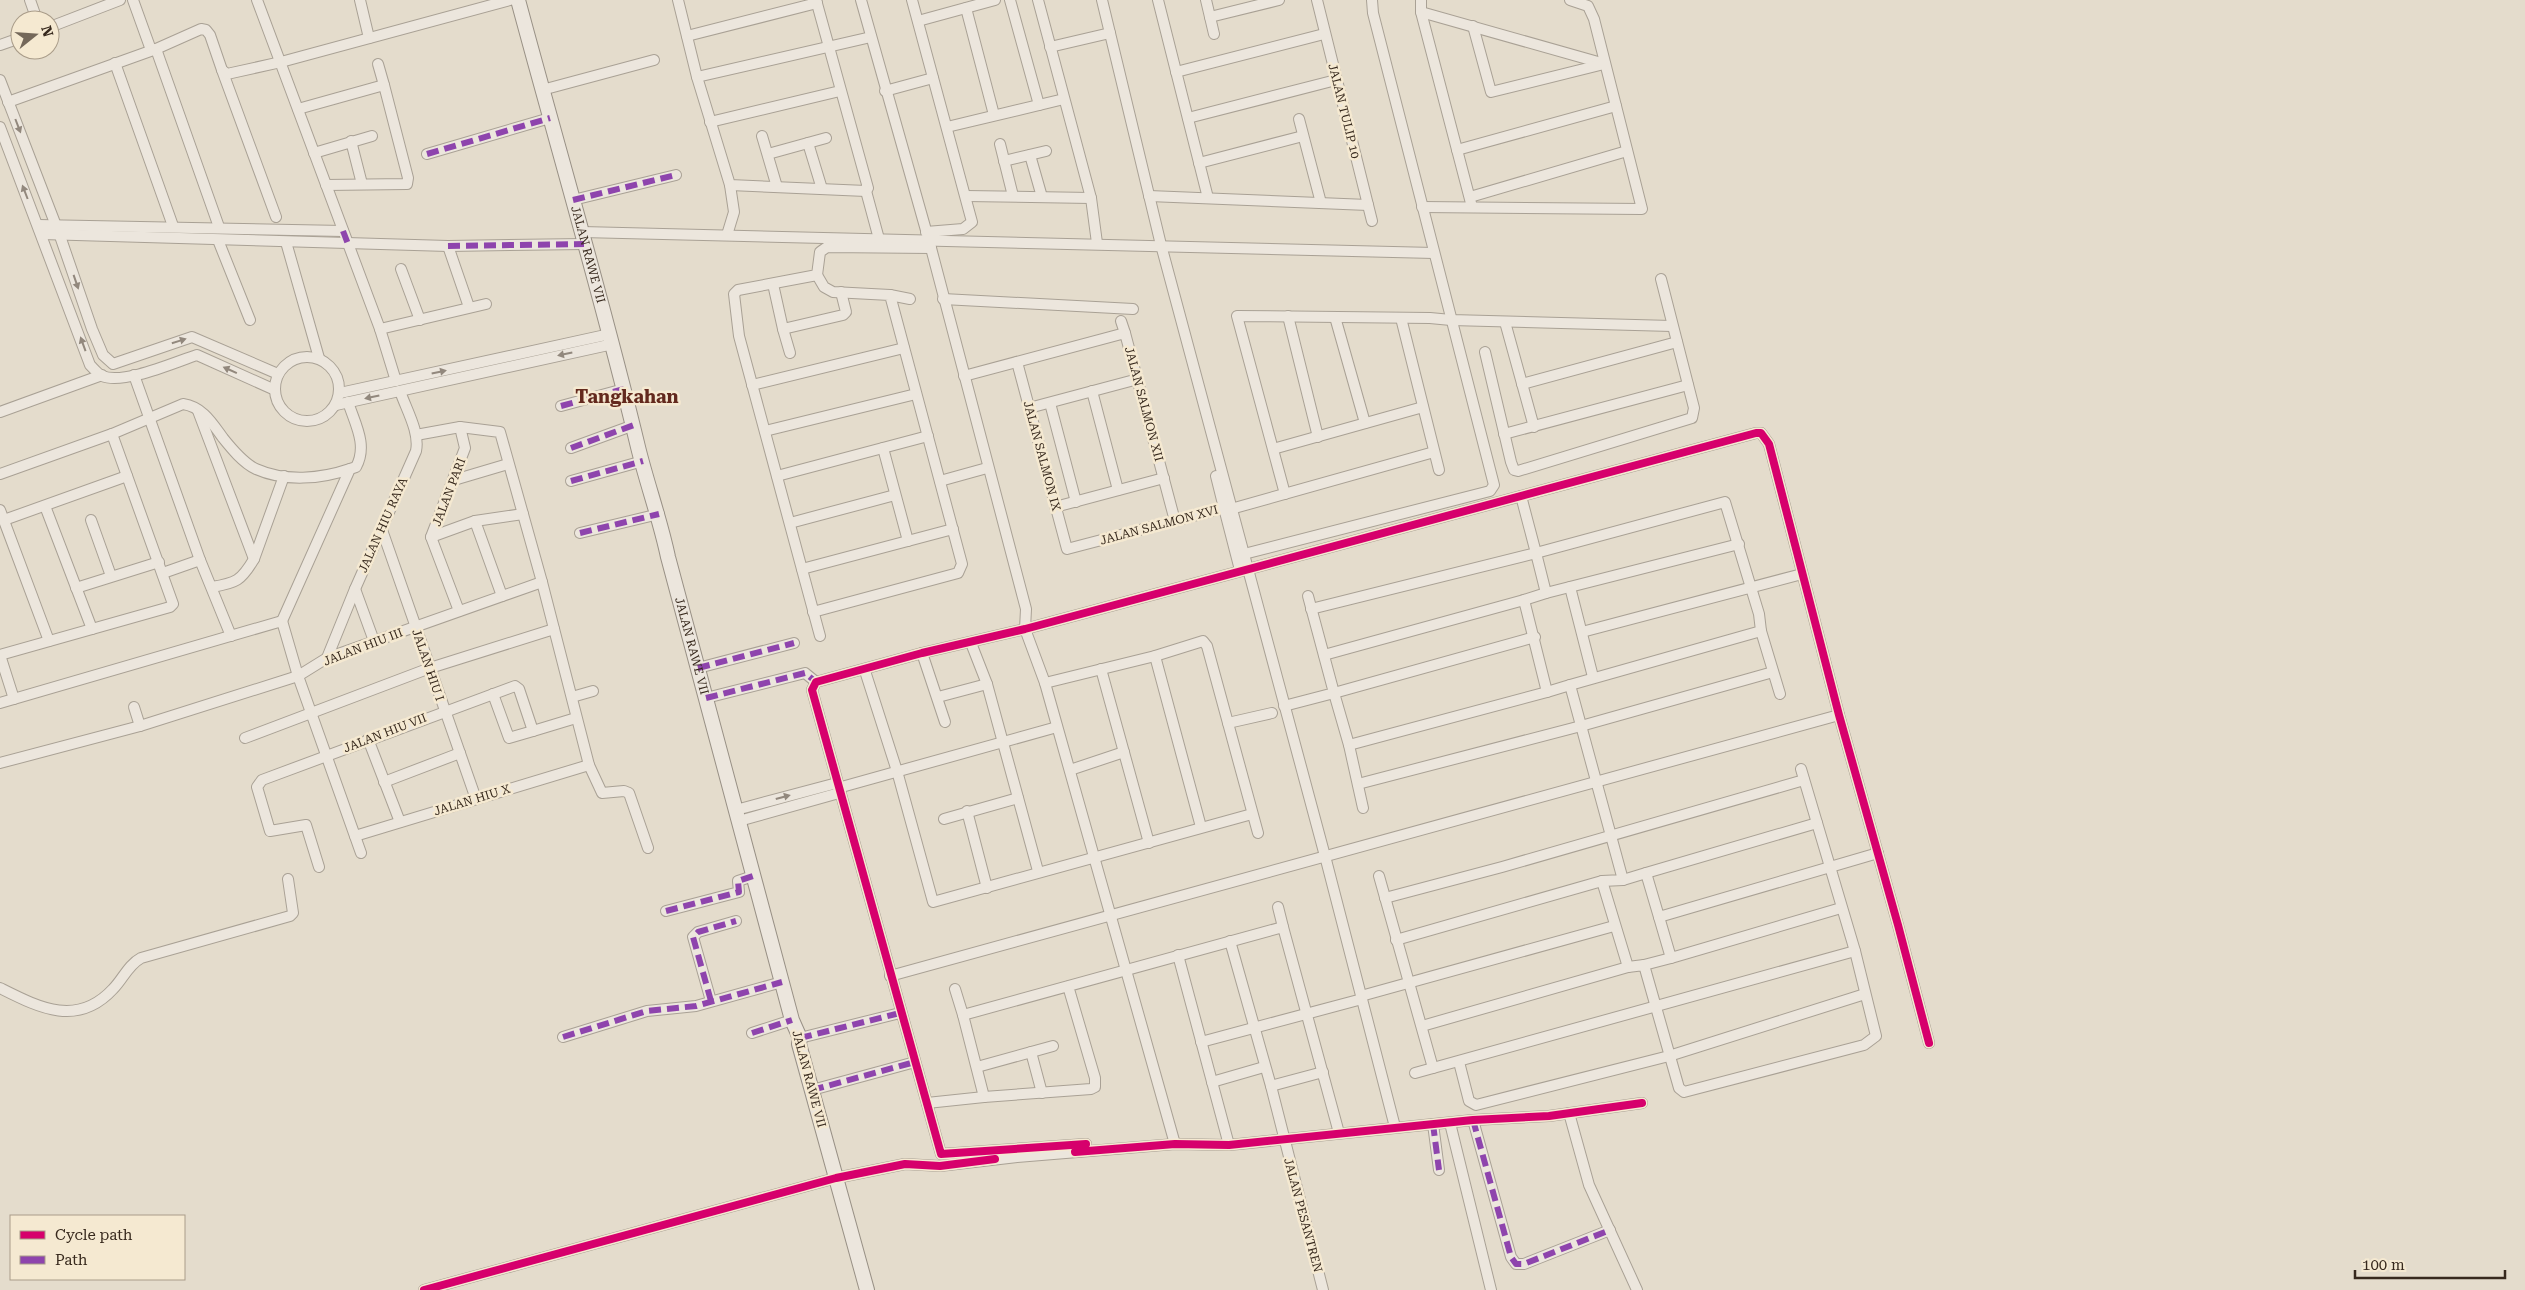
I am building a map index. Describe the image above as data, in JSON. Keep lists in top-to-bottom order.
{
  "streets": {
    "main road": ["JALAN RAWE VII"],
    "street": [
      "JALAN TULIP 10",
      "JALAN SALMON XII",
      "JALAN SALMON IX",
      "JALAN PARI",
      "JALAN HIU RAYA",
      "JALAN SALMON XVI",
      "JALAN HIU III",
      "JALAN HIU I",
      "JALAN HIU VII",
      "JALAN HIU X",
      "JALAN PESANTREN"
    ]
  },
  "crossings": [
    ["JALAN SALMON XII", "JALAN SALMON IX"],
    ["JALAN SALMON XII", "JALAN SALMON XVI"],
    ["JALAN SALMON IX", "JALAN SALMON XVI"],
    ["JALAN PARI", "JALAN HIU III"],
    ["JALAN HIU RAYA", "JALAN HIU III"],
    ["JALAN HIU RAYA", "JALAN HIU I"],
    ["JALAN HIU III", "JALAN HIU I"],
    ["JALAN HIU I", "JALAN HIU VII"],
    ["JALAN HIU I", "JALAN HIU X"]
  ],
  "districts": ["Tangkahan"],
  "legend": ["Cycle path", "Path"],
  "scale_bar": "100 m",
  "north": "right"
}
